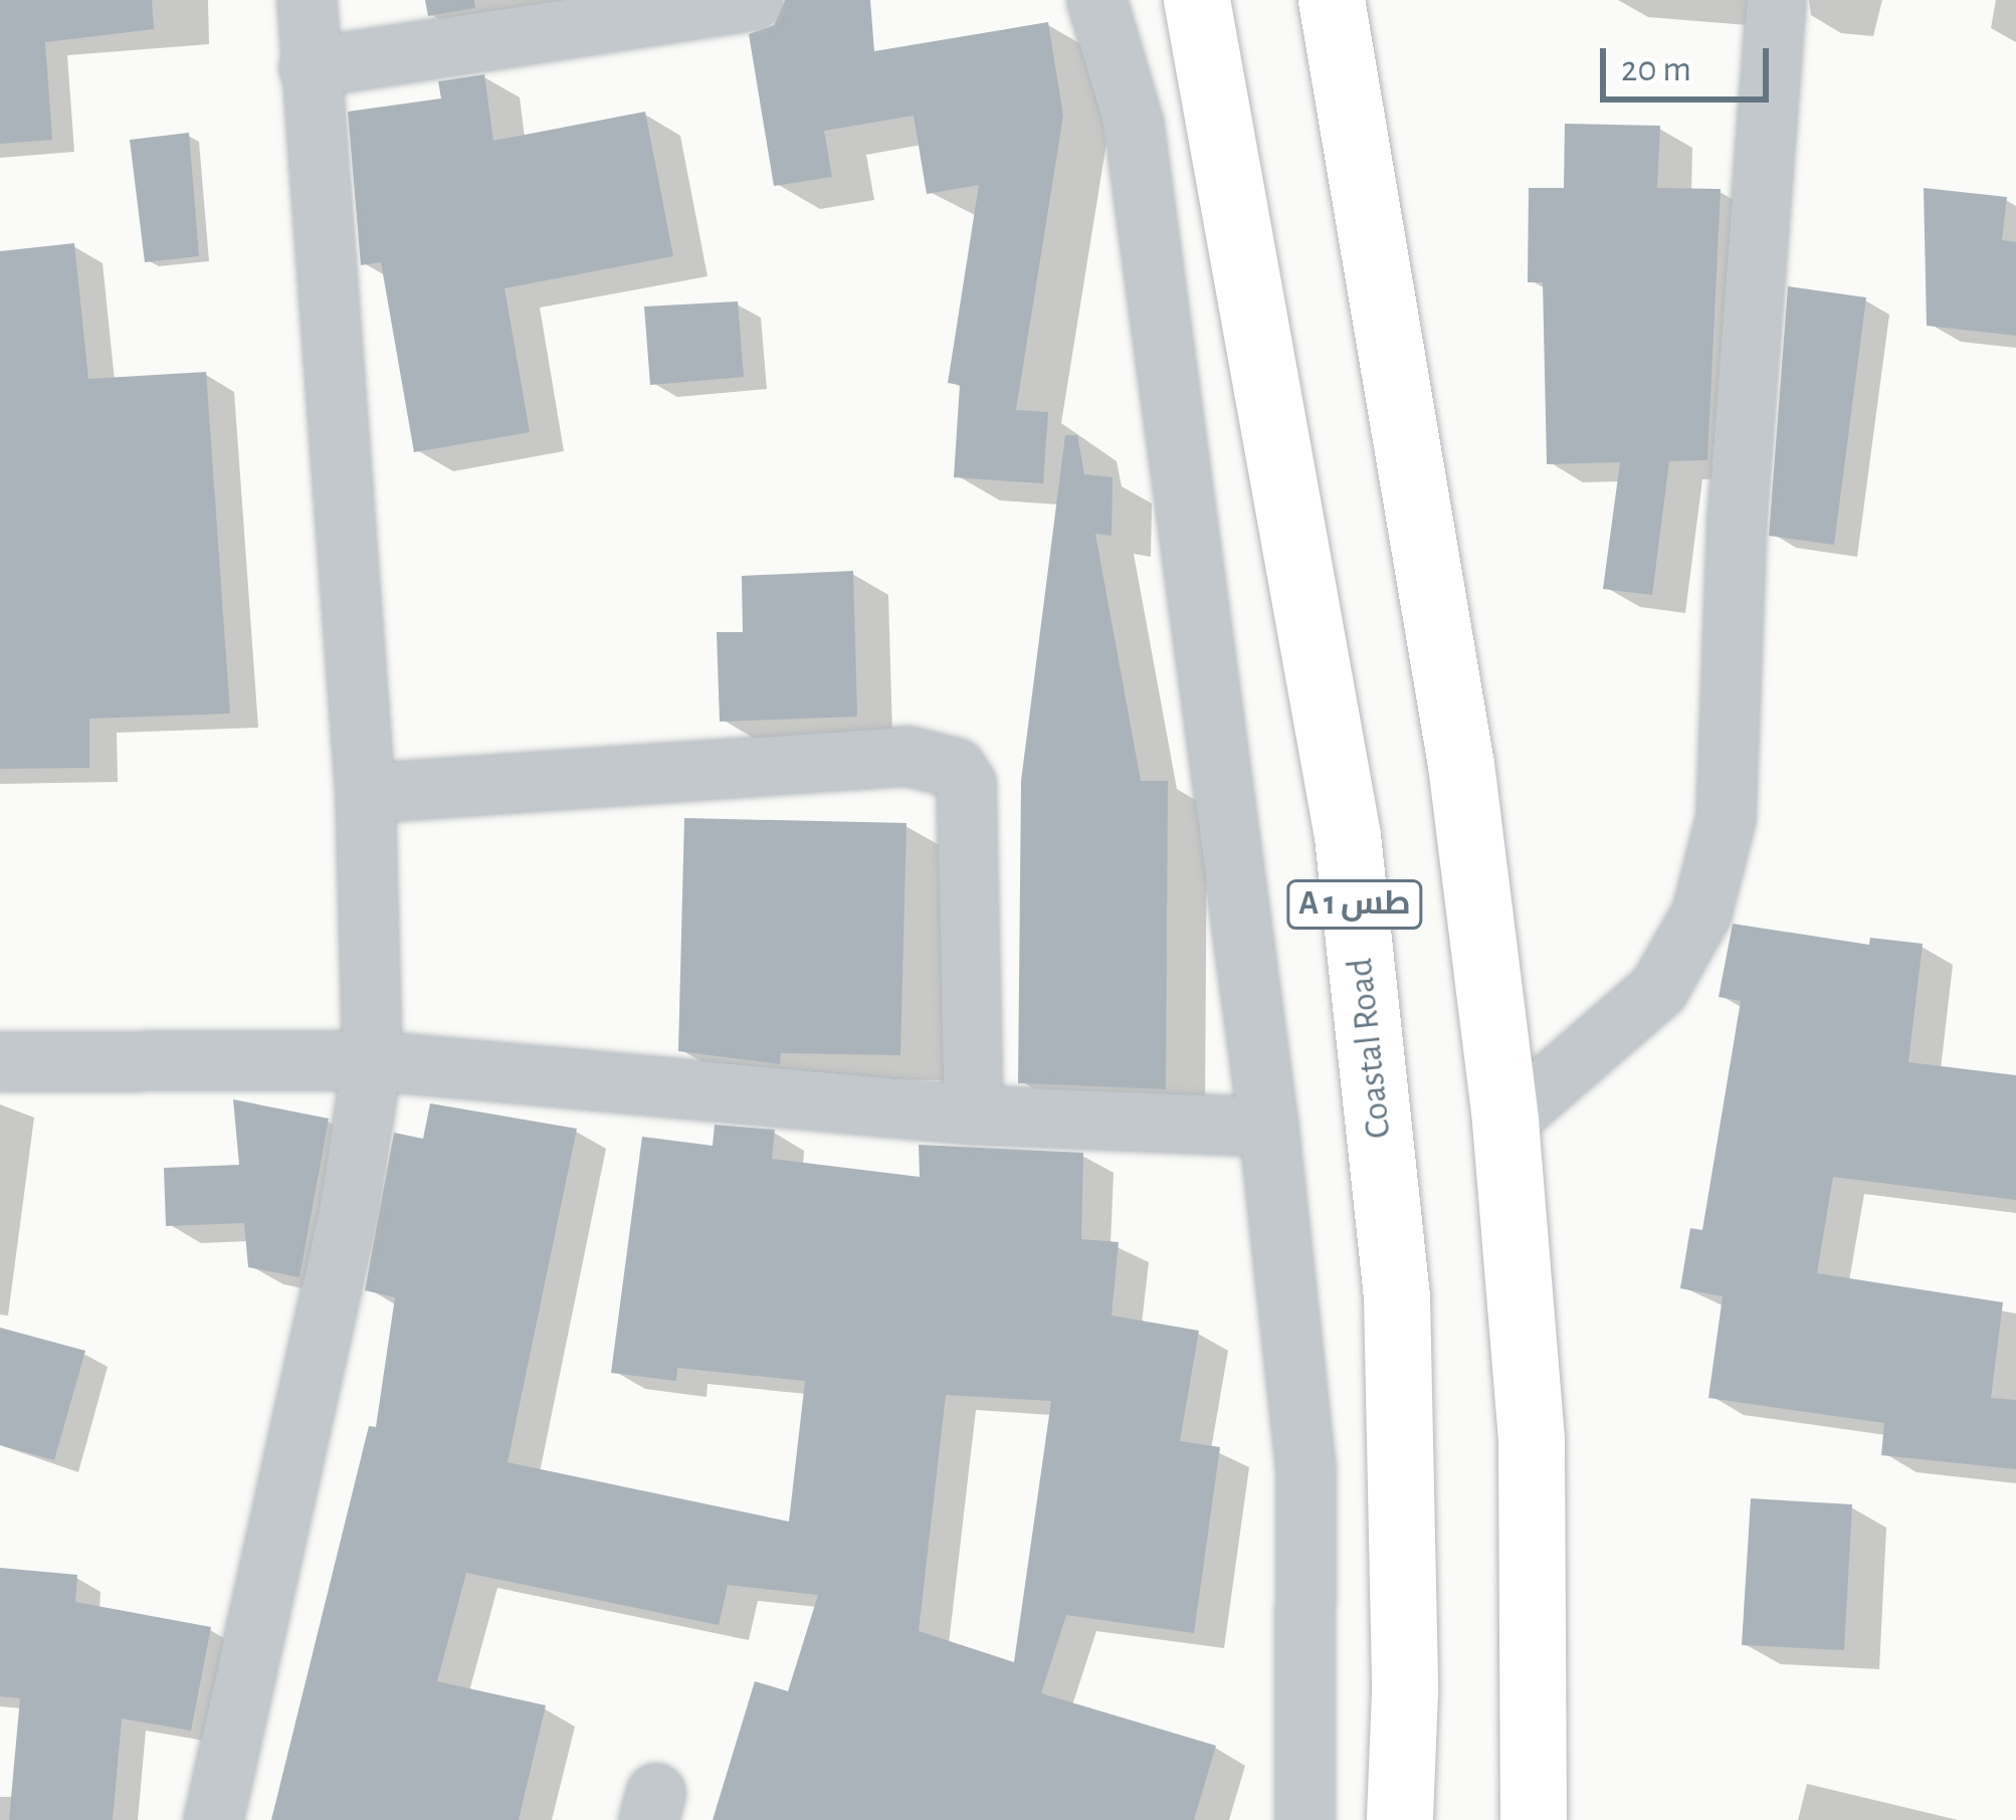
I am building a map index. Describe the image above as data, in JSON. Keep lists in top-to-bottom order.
{
  "streets": {
    "highway": ["A 1 طس", "Coastal Road"]
  },
  "scale_bar": "20 m"
}
